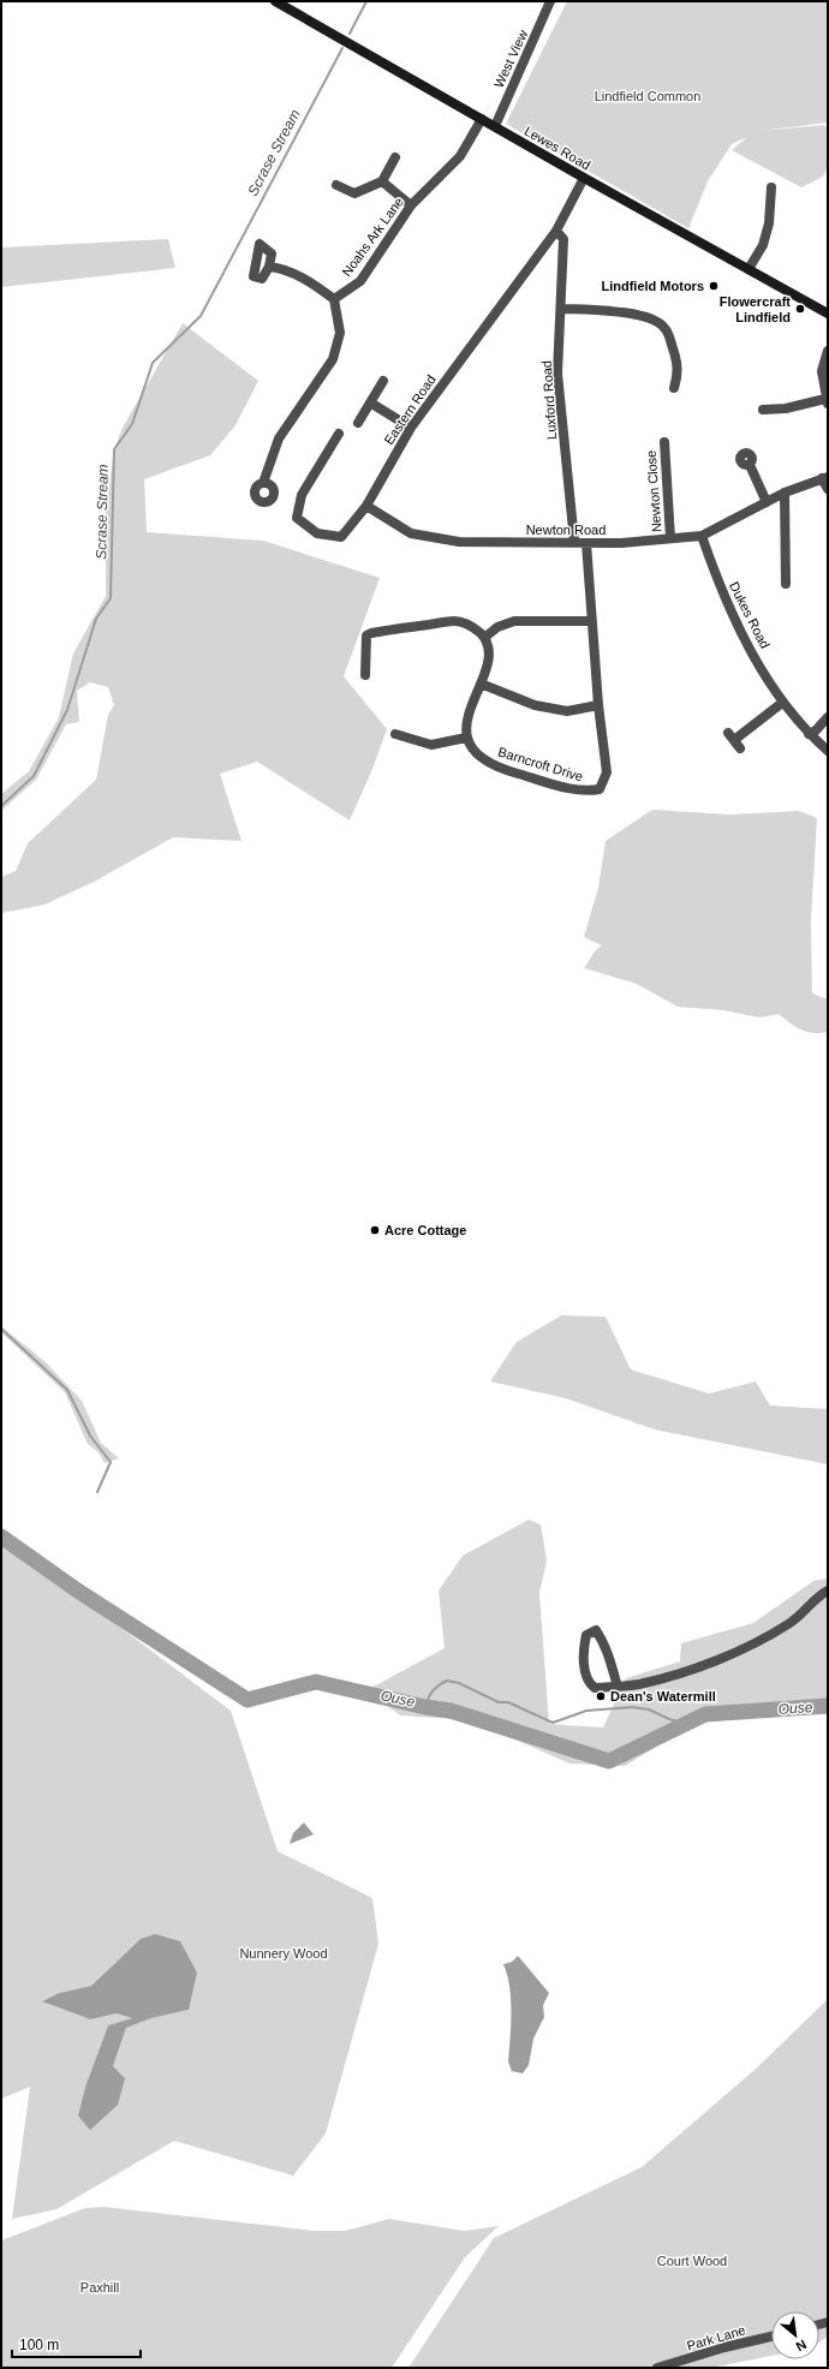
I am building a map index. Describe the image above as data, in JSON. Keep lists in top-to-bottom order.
{
  "streets": {
    "main road": ["Lewes Road"],
    "street": [
      "West View",
      "Noahs Ark Lane",
      "Luxford Road",
      "Eastern Road",
      "Newton Close",
      "Newton Road",
      "Dukes Road",
      "Barncroft Drive",
      "Park Lane"
    ]
  },
  "crossings": [
    ["West View", "Lewes Road"],
    ["Lewes Road", "Noahs Ark Lane"],
    ["Lewes Road", "Eastern Road"],
    ["Luxford Road", "Eastern Road"],
    ["Luxford Road", "Newton Road"],
    ["Eastern Road", "Newton Road"],
    ["Newton Close", "Newton Road"],
    ["Newton Road", "Dukes Road"],
    ["Newton Road", "Barncroft Drive"]
  ],
  "water": ["Scrase Stream", "Ouse"],
  "parks": [
    "Lindfield Common",
    "Nunnery Wood",
    "Court Wood",
    "Paxhill"
  ],
  "places": [
    "Lindfield Motors",
    "Flowercraft Lindfield",
    "Acre Cottage",
    "Dean's Watermill"
  ],
  "scale_bar": "100 m",
  "north": "bottom right"
}
